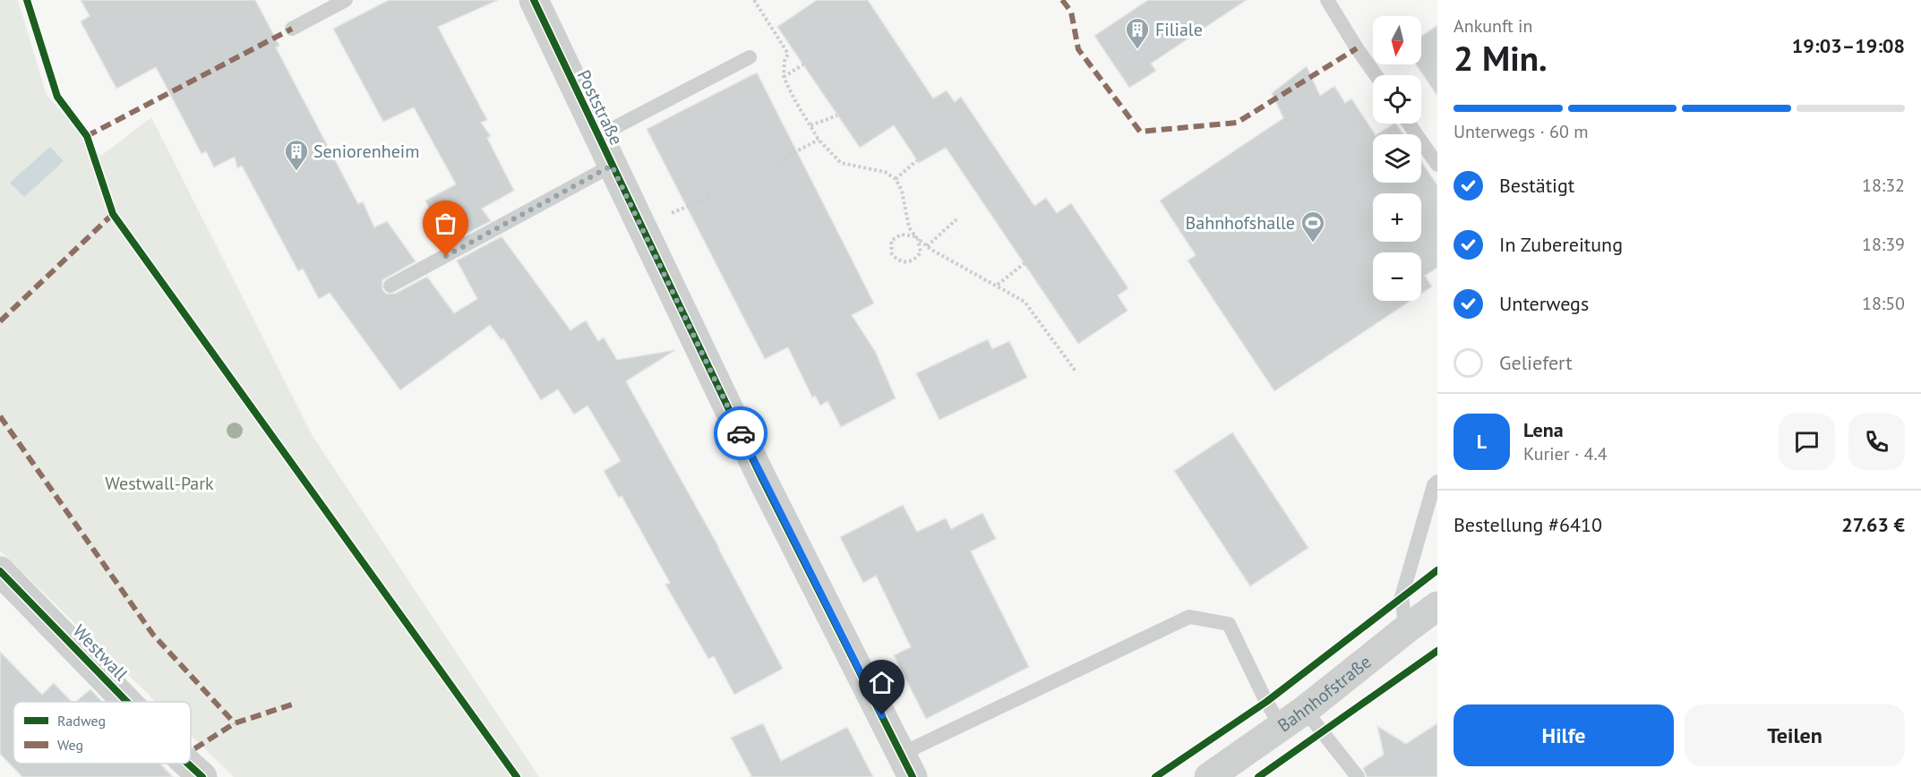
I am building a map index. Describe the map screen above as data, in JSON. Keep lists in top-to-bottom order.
{
  "streets": {
    "street": ["Poststraße", "Westwall", "Bahnhofstraße"]
  },
  "parks": ["Westwall-Park"],
  "places": {
    "building": ["Filiale", "Seniorenheim"],
    "sports": ["Bahnhofshalle"]
  },
  "legend": ["Radweg", "Weg"],
  "north": "bottom",
  "page": {
    "heading": ["2 Min.", "Ankunft in", "19:03–19:08"],
    "panel": [
      "Lena",
      "Kurier · 4.4",
      "Bestellung #6410",
      "27.63 €"
    ],
    "map_buttons": ["+", "−"],
    "bar": "Unterwegs · 60 m",
    "list": [
      ["Bestätigt", "18:32"],
      ["In Zubereitung", "18:39"],
      ["Unterwegs", "18:50"],
      "Geliefert"
    ],
    "round": "L",
    "buttons": ["Hilfe", "Teilen"]
  }
}
